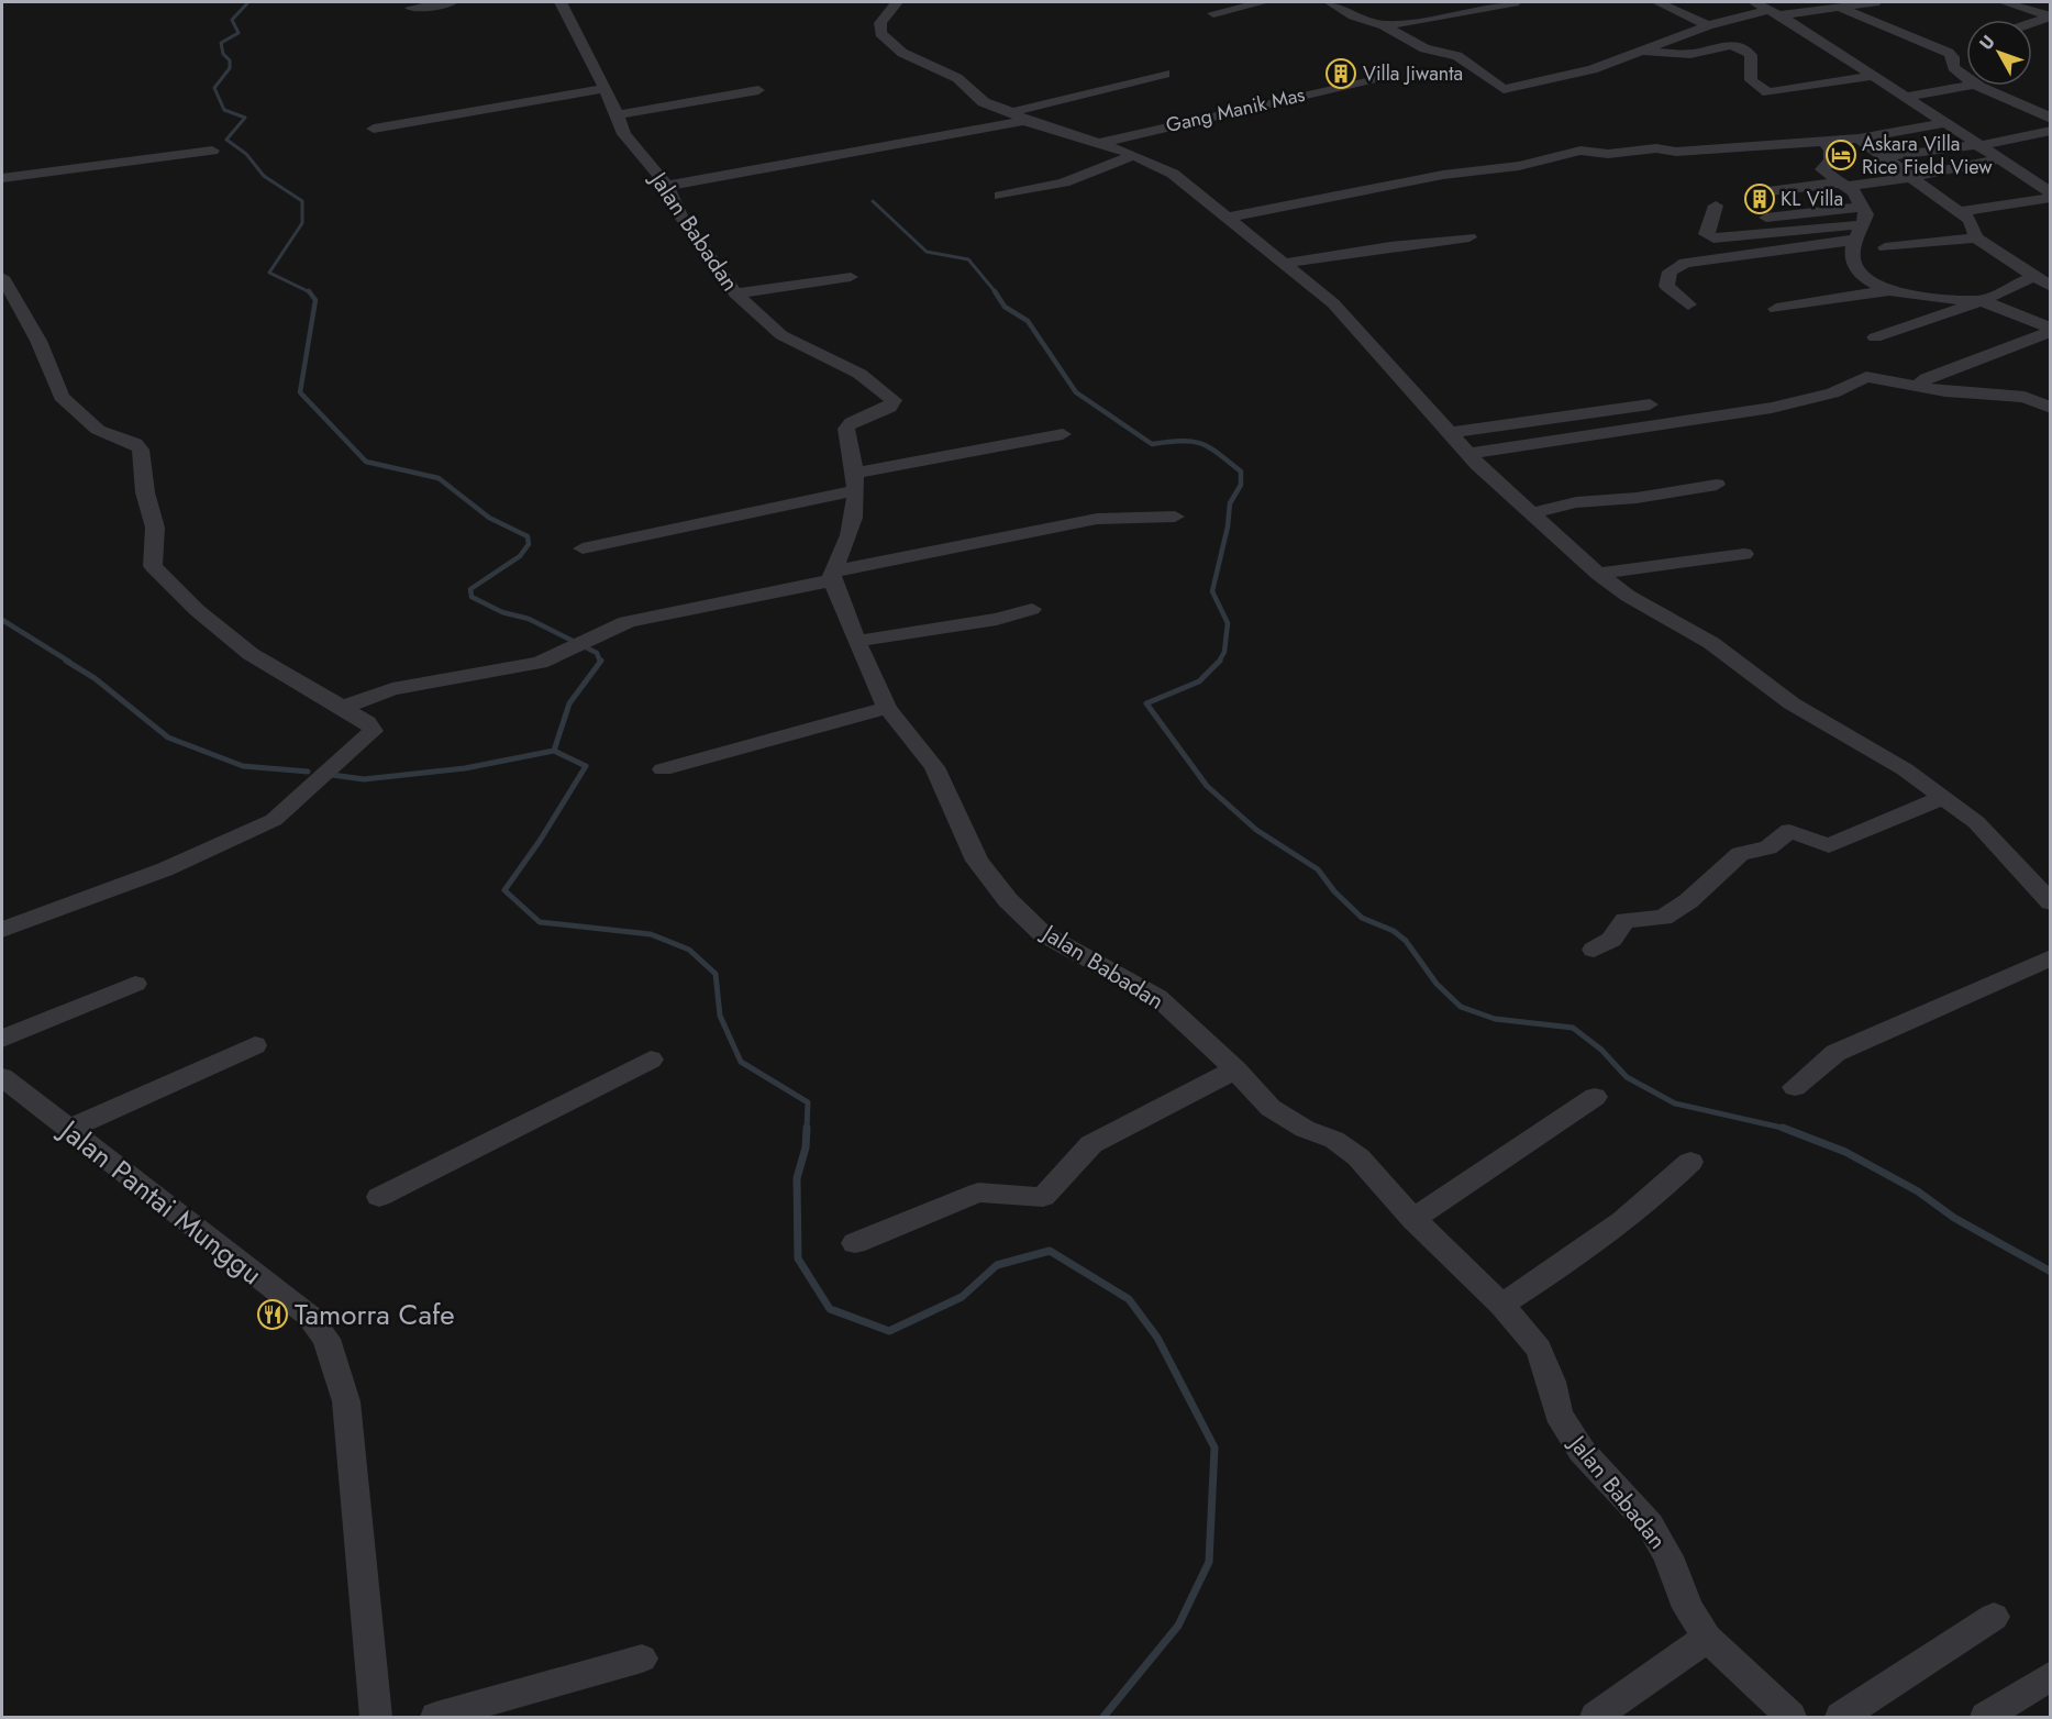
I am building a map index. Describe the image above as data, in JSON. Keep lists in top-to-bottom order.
{
  "streets": {
    "street": ["Gang Manik Mas", "Jalan Babadan", "Jalan Pantai Munggu"]
  },
  "places": {
    "building": ["Villa Jiwanta", "KL Villa"],
    "hotel": ["Askara Villa Rice Field View"],
    "restaurant": ["Tamorra Cafe"]
  },
  "north": "top left"
}
